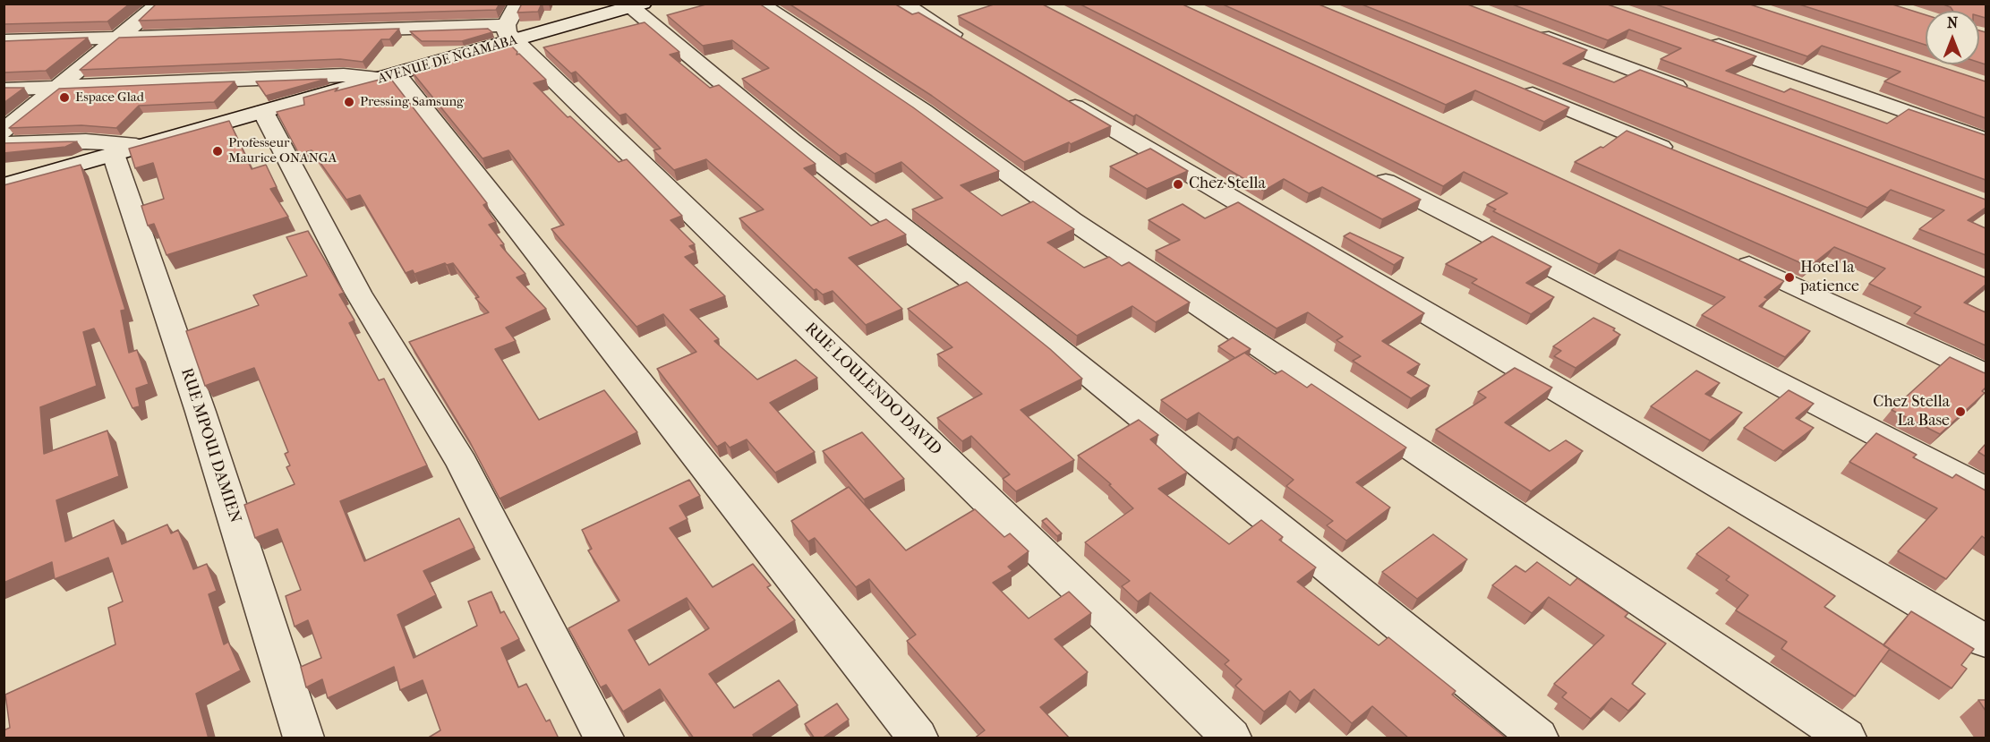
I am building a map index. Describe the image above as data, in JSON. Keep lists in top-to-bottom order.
{
  "streets": {
    "street": ["AVENUE DE NGAMABA", "RUE LOULENDO DAVID", "RUE MPOUI DAMIEN"]
  },
  "crossings": [
    ["AVENUE DE NGAMABA", "RUE LOULENDO DAVID"],
    ["AVENUE DE NGAMABA", "RUE MPOUI DAMIEN"]
  ],
  "places": [
    "Espace Glad",
    "Pressing Samsung",
    "Professeur Maurice ONANGA",
    "Chez Stella",
    "Hotel la patience",
    "Chez Stella La Base"
  ],
  "north": "top"
}
